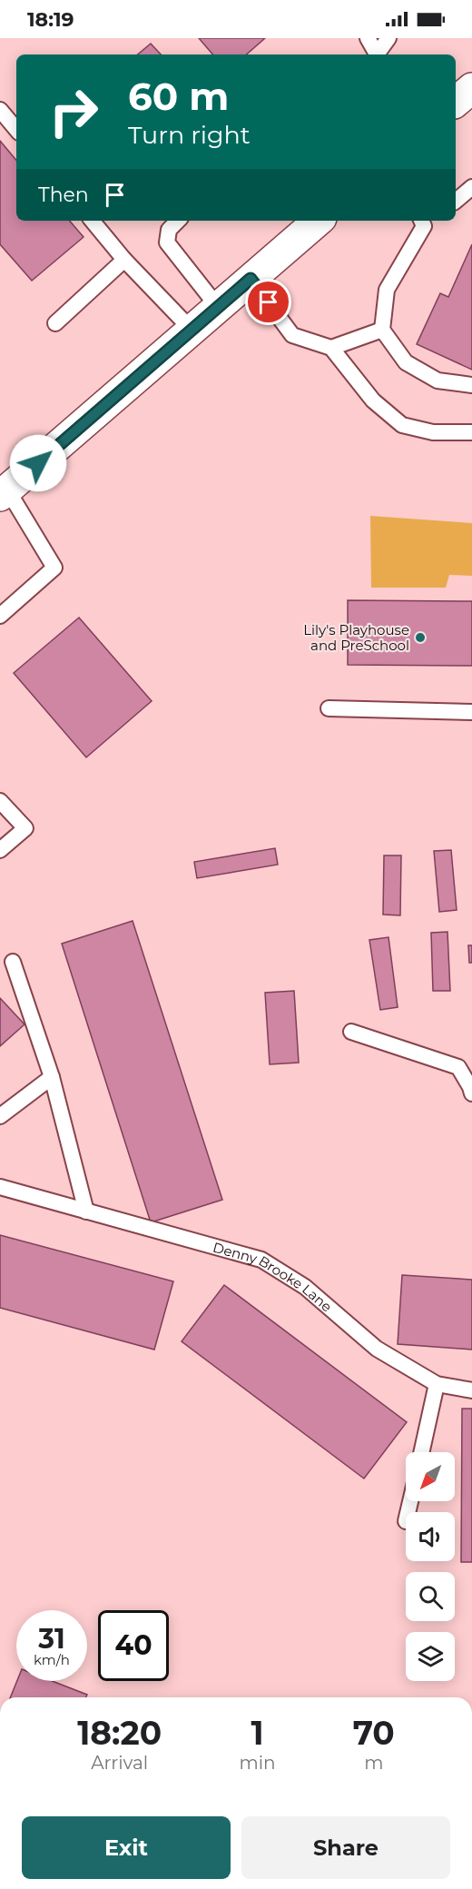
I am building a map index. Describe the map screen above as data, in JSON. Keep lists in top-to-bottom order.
{
  "streets": {
    "lane": ["Denny Brooke Lane"]
  },
  "places": ["Lily's Playhouse and PreSchool"],
  "north": "bottom left",
  "page": {
    "status": "18:19",
    "turn": ["60 m", "Turn right"],
    "then": "Then",
    "speed": "31 km/h",
    "limit": "40",
    "eta": [
      "18:20",
      "Arrival",
      "1",
      "min",
      "70",
      "m"
    ],
    "buttons": ["Exit", "Share"]
  }
}
